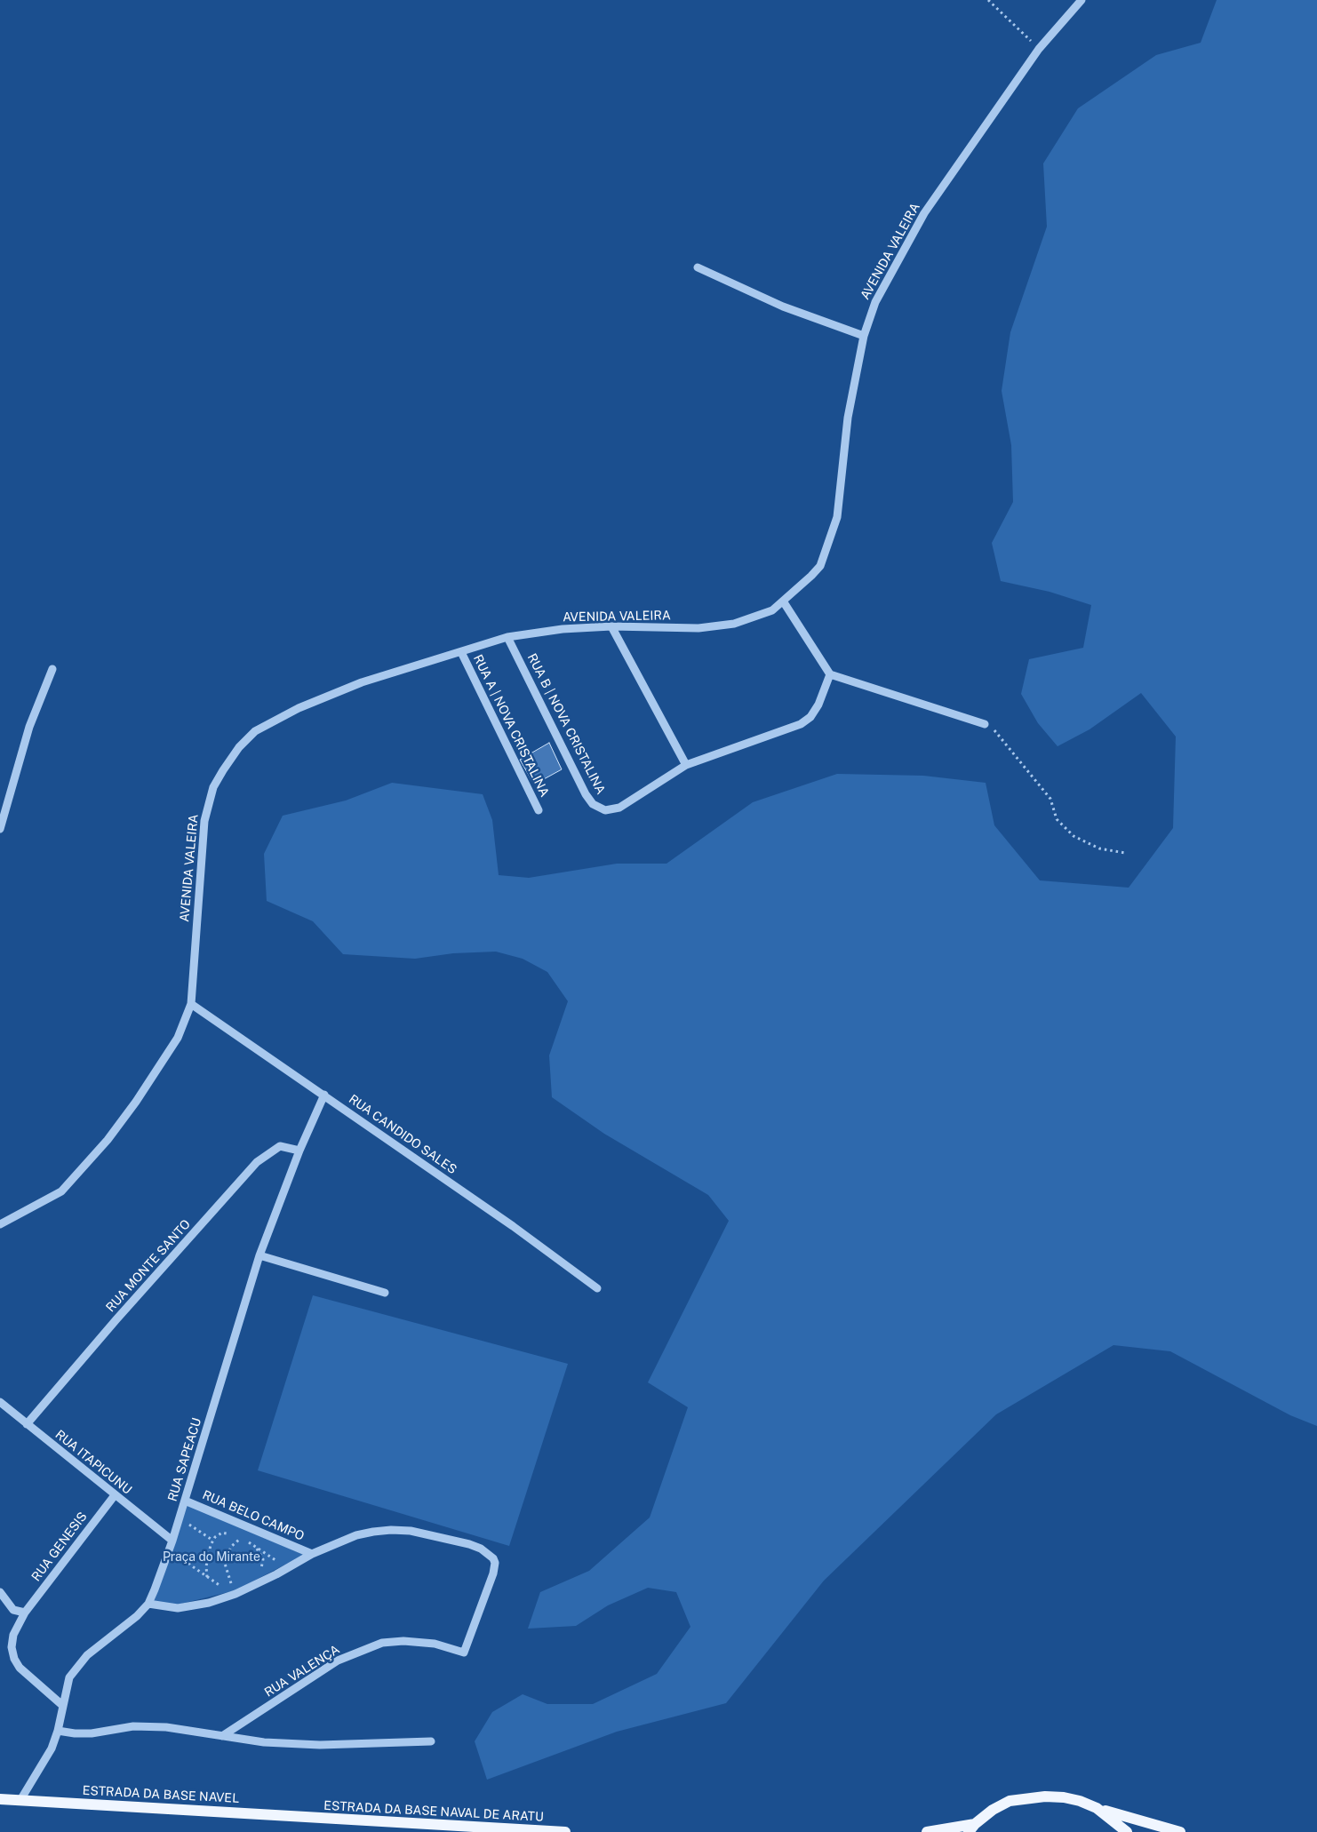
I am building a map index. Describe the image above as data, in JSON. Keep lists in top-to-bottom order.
{
  "streets": {
    "main road": ["ESTRADA DA BASE NAVEL", "ESTRADA DA BASE NAVAL DE ARATU"],
    "street": [
      "AVENIDA VALEIRA",
      "RUA B | NOVA CRISTALINA",
      "RUA A | NOVA CRISTALINA",
      "RUA CANDIDO SALES",
      "RUA MONTE SANTO",
      "RUA SAPEACU",
      "RUA ITAPICUNU",
      "RUA BELO CAMPO",
      "RUA GENESIS",
      "RUA VALENÇA"
    ]
  },
  "crossings": [
    ["AVENIDA VALEIRA", "RUA B | NOVA CRISTALINA"],
    ["AVENIDA VALEIRA", "RUA A | NOVA CRISTALINA"],
    ["AVENIDA VALEIRA", "RUA CANDIDO SALES"],
    ["RUA CANDIDO SALES", "RUA SAPEACU"],
    ["RUA MONTE SANTO", "RUA SAPEACU"],
    ["RUA MONTE SANTO", "RUA ITAPICUNU"],
    ["RUA SAPEACU", "RUA ITAPICUNU"],
    ["RUA SAPEACU", "RUA BELO CAMPO"],
    ["RUA SAPEACU", "RUA GENESIS"],
    ["RUA SAPEACU", "ESTRADA DA BASE NAVEL"],
    ["RUA ITAPICUNU", "RUA GENESIS"],
    ["RUA BELO CAMPO", "RUA VALENÇA"],
    ["ESTRADA DA BASE NAVEL", "ESTRADA DA BASE NAVAL DE ARATU"]
  ],
  "parks": ["Praça do Mirante"]
}
